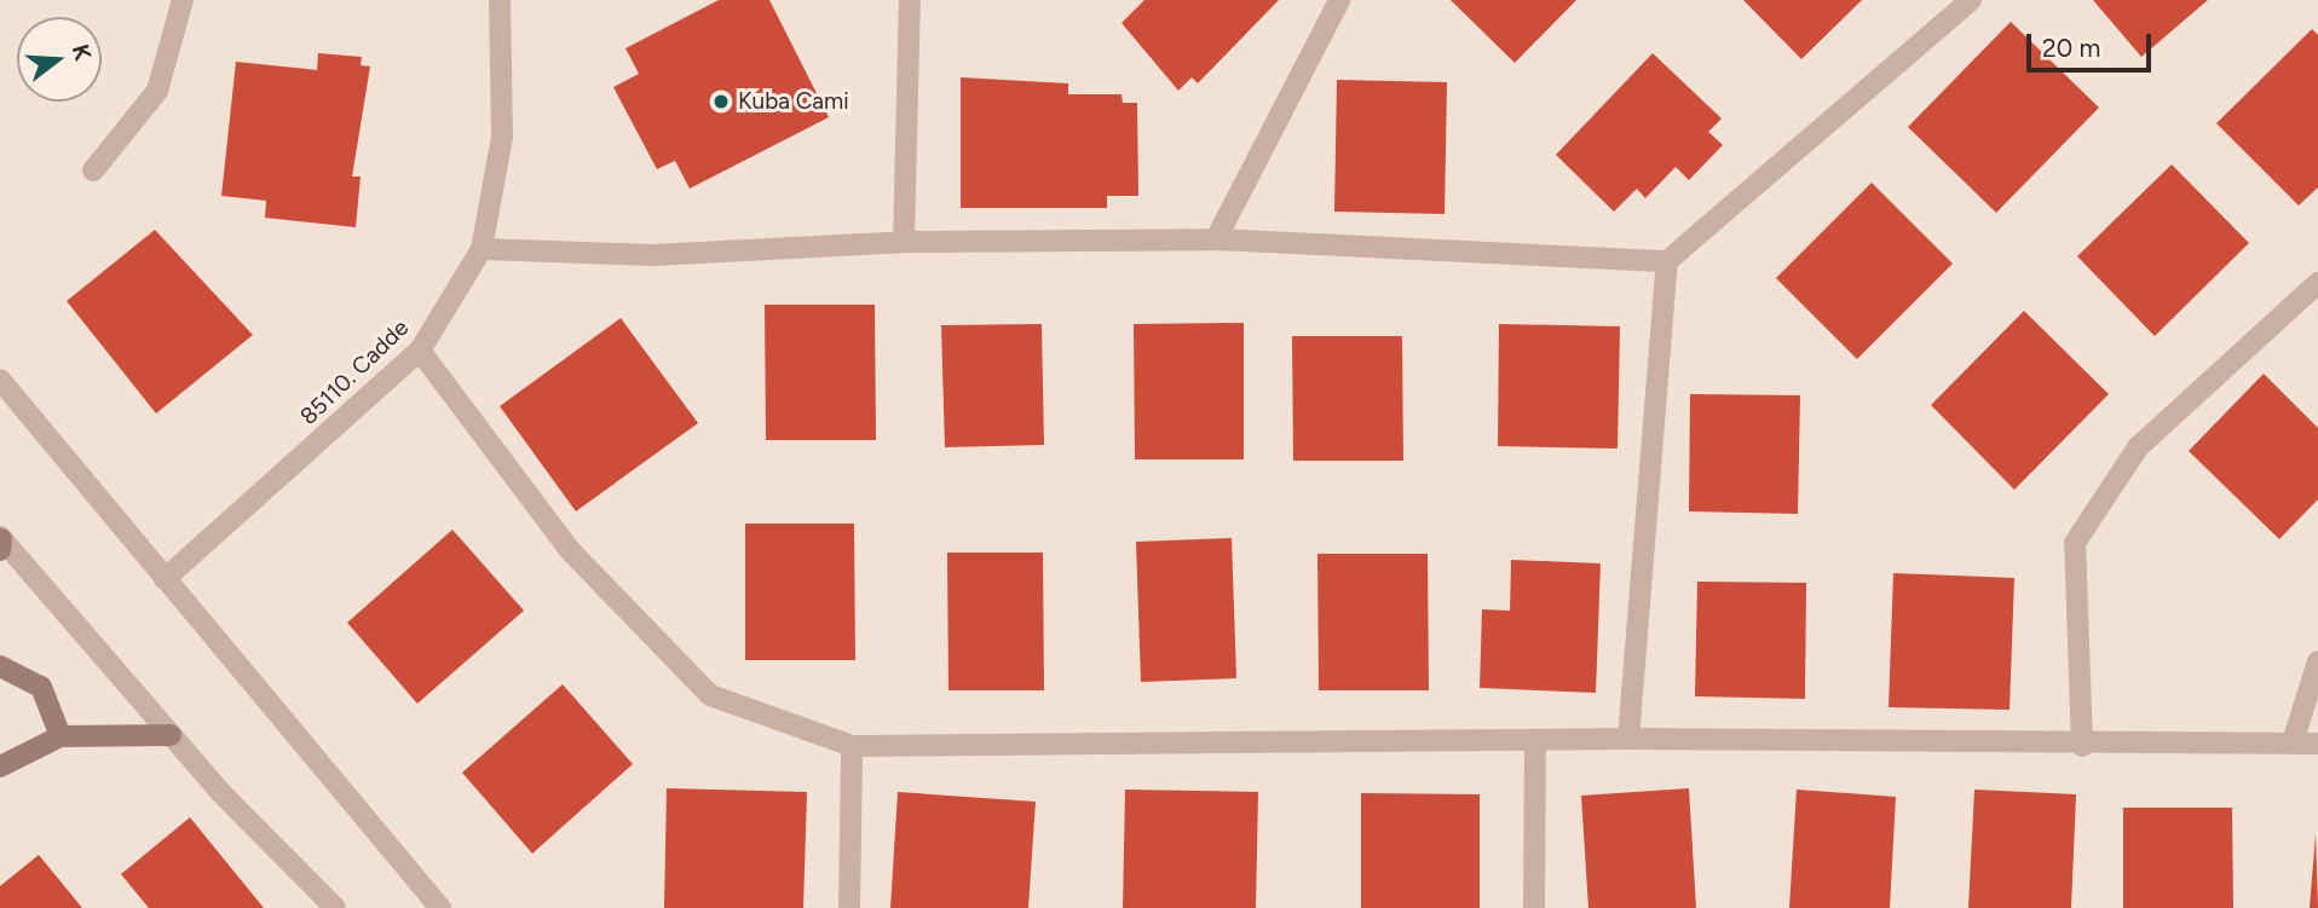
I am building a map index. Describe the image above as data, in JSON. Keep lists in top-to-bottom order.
{
  "streets": {
    "street": ["85110. Cadde"]
  },
  "places": ["Kuba Cami"],
  "scale_bar": "20 m",
  "north": "right"
}
